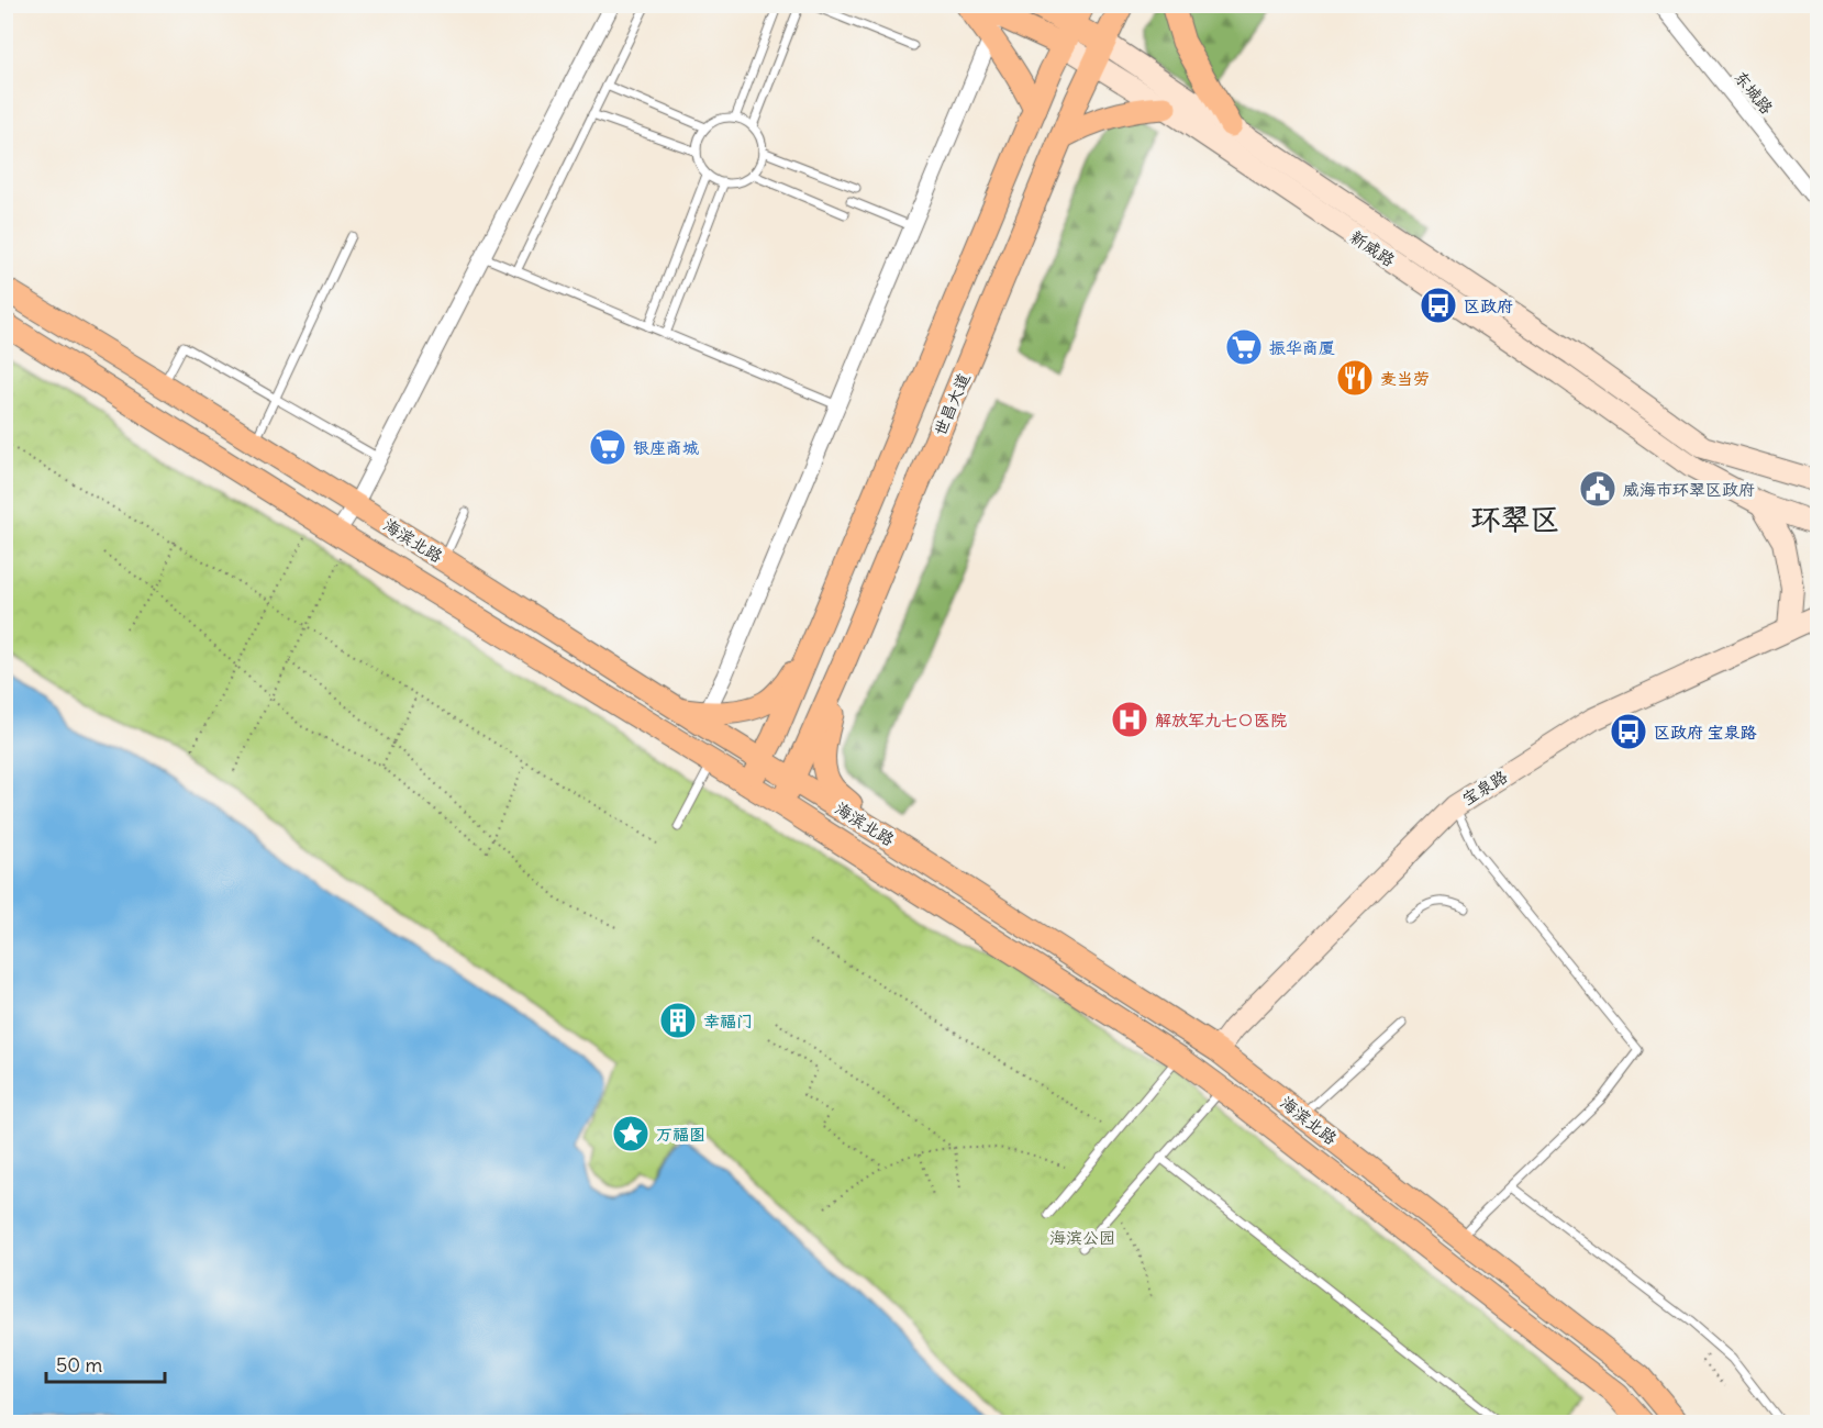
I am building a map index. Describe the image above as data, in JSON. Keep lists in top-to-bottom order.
{
  "streets": {
    "main road": [
      "新威路",
      "世昌大道",
      "海滨北路",
      "宝泉路"
    ],
    "street": ["东城路"]
  },
  "crossings": [
    ["新威路", "世昌大道"],
    ["世昌大道", "海滨北路"],
    ["海滨北路", "宝泉路"]
  ],
  "districts": ["环翠区"],
  "parks": ["海滨公园"],
  "places": {
    "bus stop": ["区政府", "区政府 宝泉路"],
    "supermarket": ["振华商厦", "银座商城"],
    "restaurant": ["麦当劳"],
    "public building": ["威海市环翠区政府"],
    "hospital": ["解放军九七〇医院"],
    "building": ["幸福门"],
    "place": ["万福图"]
  },
  "scale_bar": "50 m"
}
